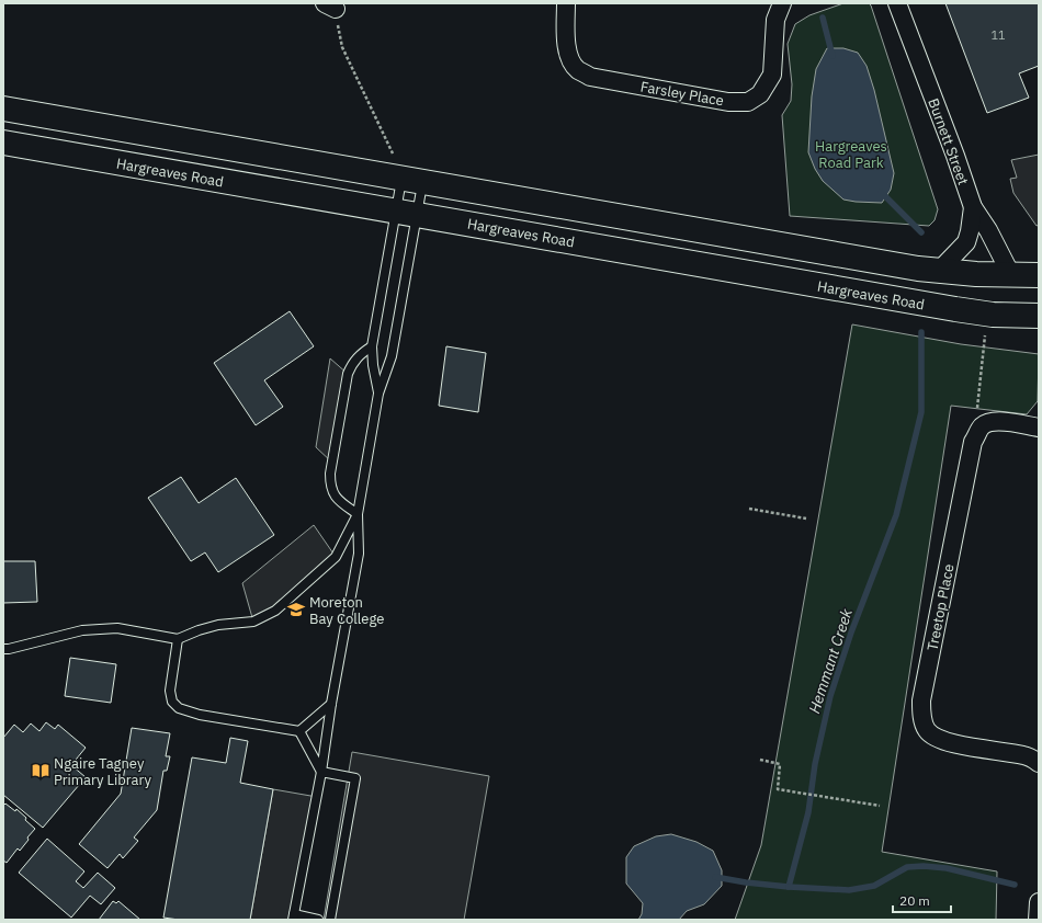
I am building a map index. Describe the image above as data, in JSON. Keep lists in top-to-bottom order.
{
  "streets": {
    "main road": ["Hargreaves Road"],
    "street": ["Farsley Place", "Burnett Street", "Treetop Place"]
  },
  "water": ["Hemmant Creek"],
  "parks": ["Hargreaves Road Park"],
  "places": {
    "school or university": ["Moreton Bay College"],
    "library": ["Ngaire Tagney Primary Library"]
  },
  "house_numbers": ["11"],
  "scale_bar": "20 m"
}
